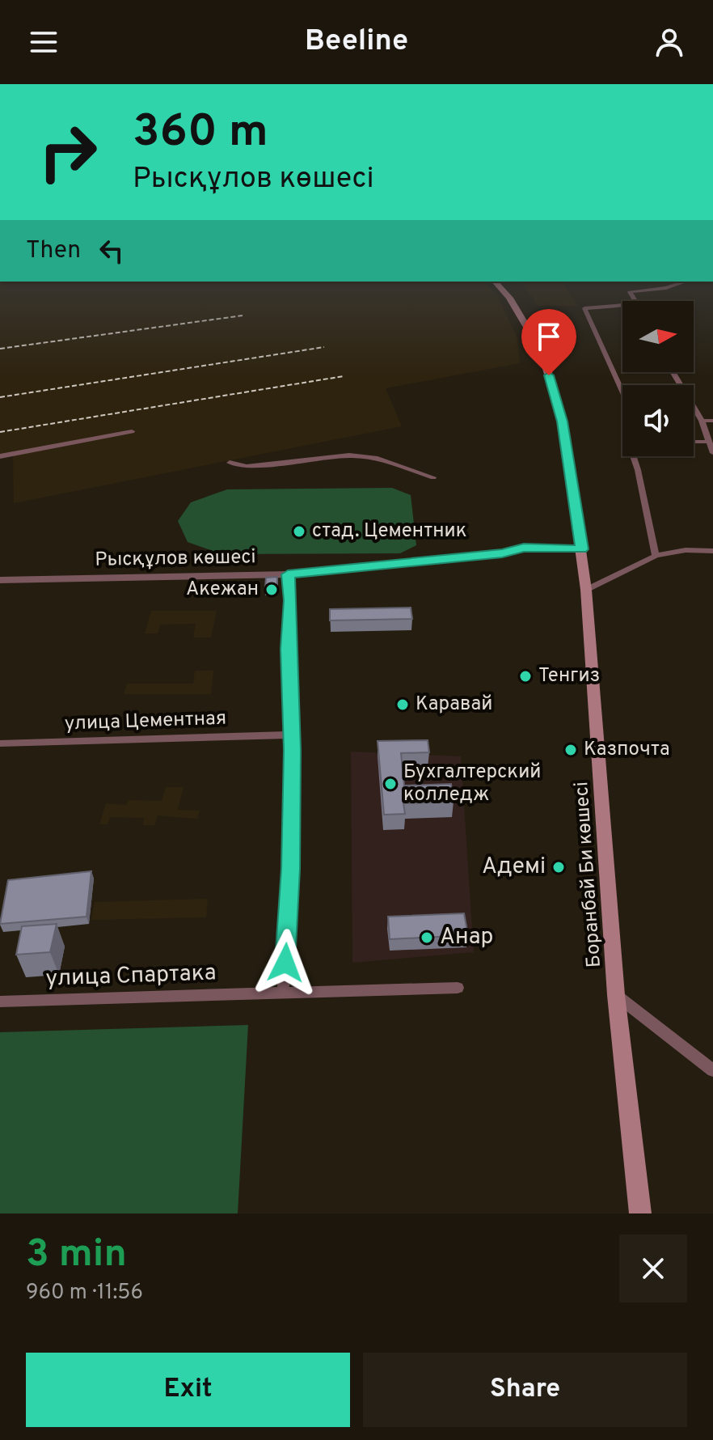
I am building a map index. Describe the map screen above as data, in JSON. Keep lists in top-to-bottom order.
{
  "streets": {
    "main road": ["Боранбай Би көшесі"],
    "street": ["Рысқұлов көшесі", "улица Цементная", "улица Спартака"]
  },
  "crossings": [
    ["Рысқұлов көшесі", "Боранбай Би көшесі"]
  ],
  "places": [
    "стад. Цементник",
    "Акежан",
    "Тенгиз",
    "Каравай",
    "Казпочта",
    "Бухгалтерский колледж",
    "Адемi",
    "Анар"
  ],
  "north": "right",
  "page": {
    "header": "Beeline",
    "turn": ["360 m", "Рысқұлов көшесі"],
    "then": "Then",
    "heading": ["3 min", "960 m · 11:56"],
    "buttons": ["Exit", "Share"]
  }
}
